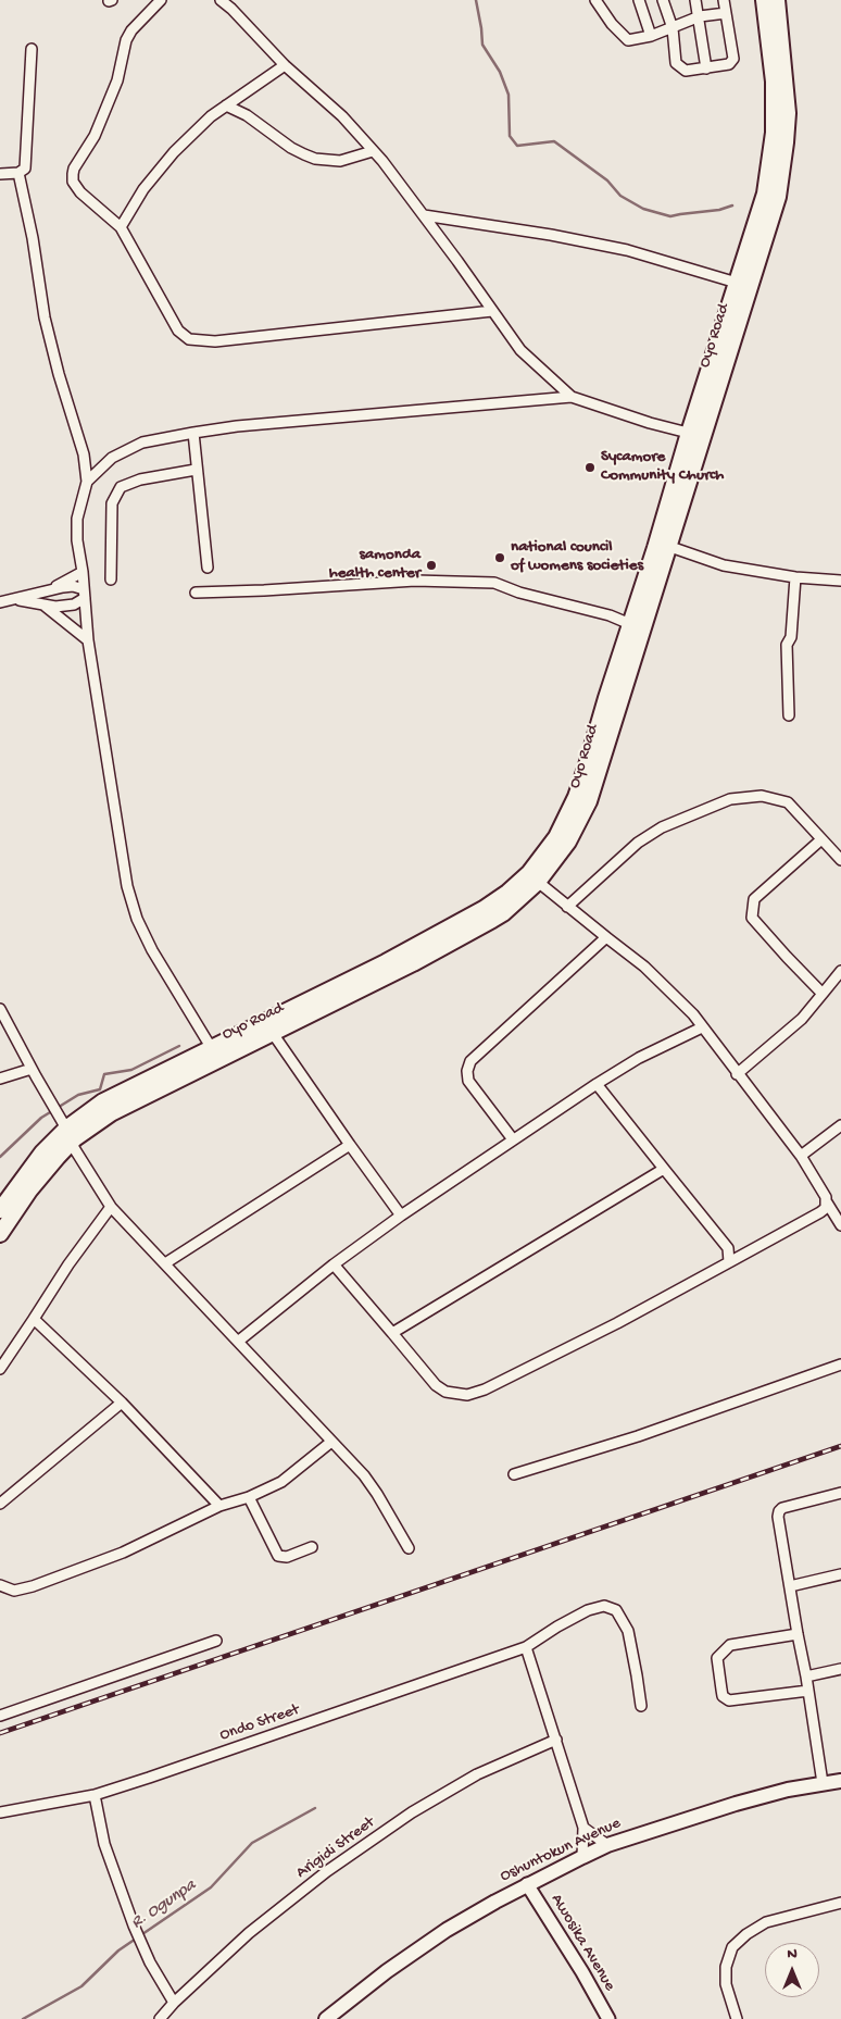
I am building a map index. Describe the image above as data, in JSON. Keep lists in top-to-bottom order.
{
  "streets": {
    "main road": ["Oyo Road", "Oshuntokun Avenue"],
    "street": ["Ondo Street", "Arigidi Street", "Awosika Avenue"]
  },
  "crossings": [
    ["Oshuntokun Avenue", "Awosika Avenue"]
  ],
  "water": ["R. Ogunpa"],
  "places": ["Sycamore Community Church", "national council of womens societies", "samonda health center"],
  "north": "top"
}
